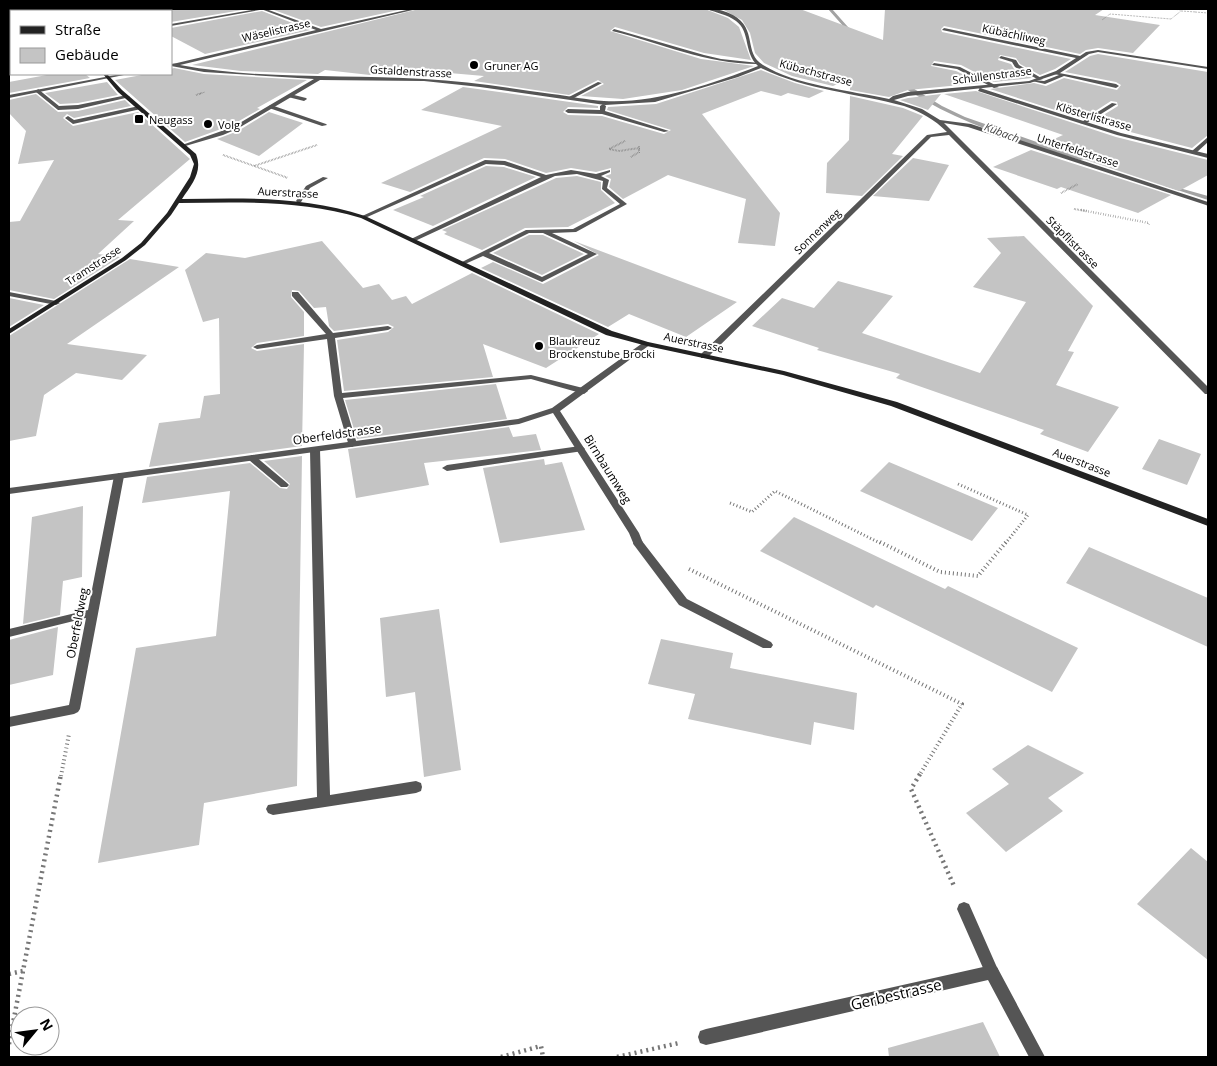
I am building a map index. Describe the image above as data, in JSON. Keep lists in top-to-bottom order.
{
  "streets": {
    "main road": ["Auerstrasse", "Tramstrasse"],
    "street": [
      "Wäselistrasse",
      "Kübächliweg",
      "Gstaldenstrasse",
      "Kübachstrasse",
      "Schüllenstrasse",
      "Klösterlistrasse",
      "Unterfeldstrasse",
      "Sonnenweg",
      "Stäpflistrasse",
      "Oberfeldstrasse",
      "Birnbaumweg",
      "Oberfeldweg",
      "Gerbestrasse"
    ]
  },
  "crossings": [
    ["Wäselistrasse", "Gstaldenstrasse"],
    ["Kübächliweg", "Schüllenstrasse"],
    ["Gstaldenstrasse", "Kübachstrasse"],
    ["Kübachstrasse", "Schüllenstrasse"],
    ["Kübachstrasse", "Stäpflistrasse"],
    ["Schüllenstrasse", "Klösterlistrasse"],
    ["Unterfeldstrasse", "Stäpflistrasse"],
    ["Auerstrasse", "Sonnenweg"],
    ["Auerstrasse", "Tramstrasse"],
    ["Auerstrasse", "Oberfeldstrasse"],
    ["Sonnenweg", "Stäpflistrasse"],
    ["Oberfeldstrasse", "Birnbaumweg"],
    ["Oberfeldstrasse", "Oberfeldweg"]
  ],
  "water": ["Kübach"],
  "places": {
    "other": ["Gruner AG", "Volg", "Blaukreuz Brockenstube Brocki"],
    "transit": ["Neugass"]
  },
  "legend": ["Straße", "Gebäude"],
  "north": "top right"
}
